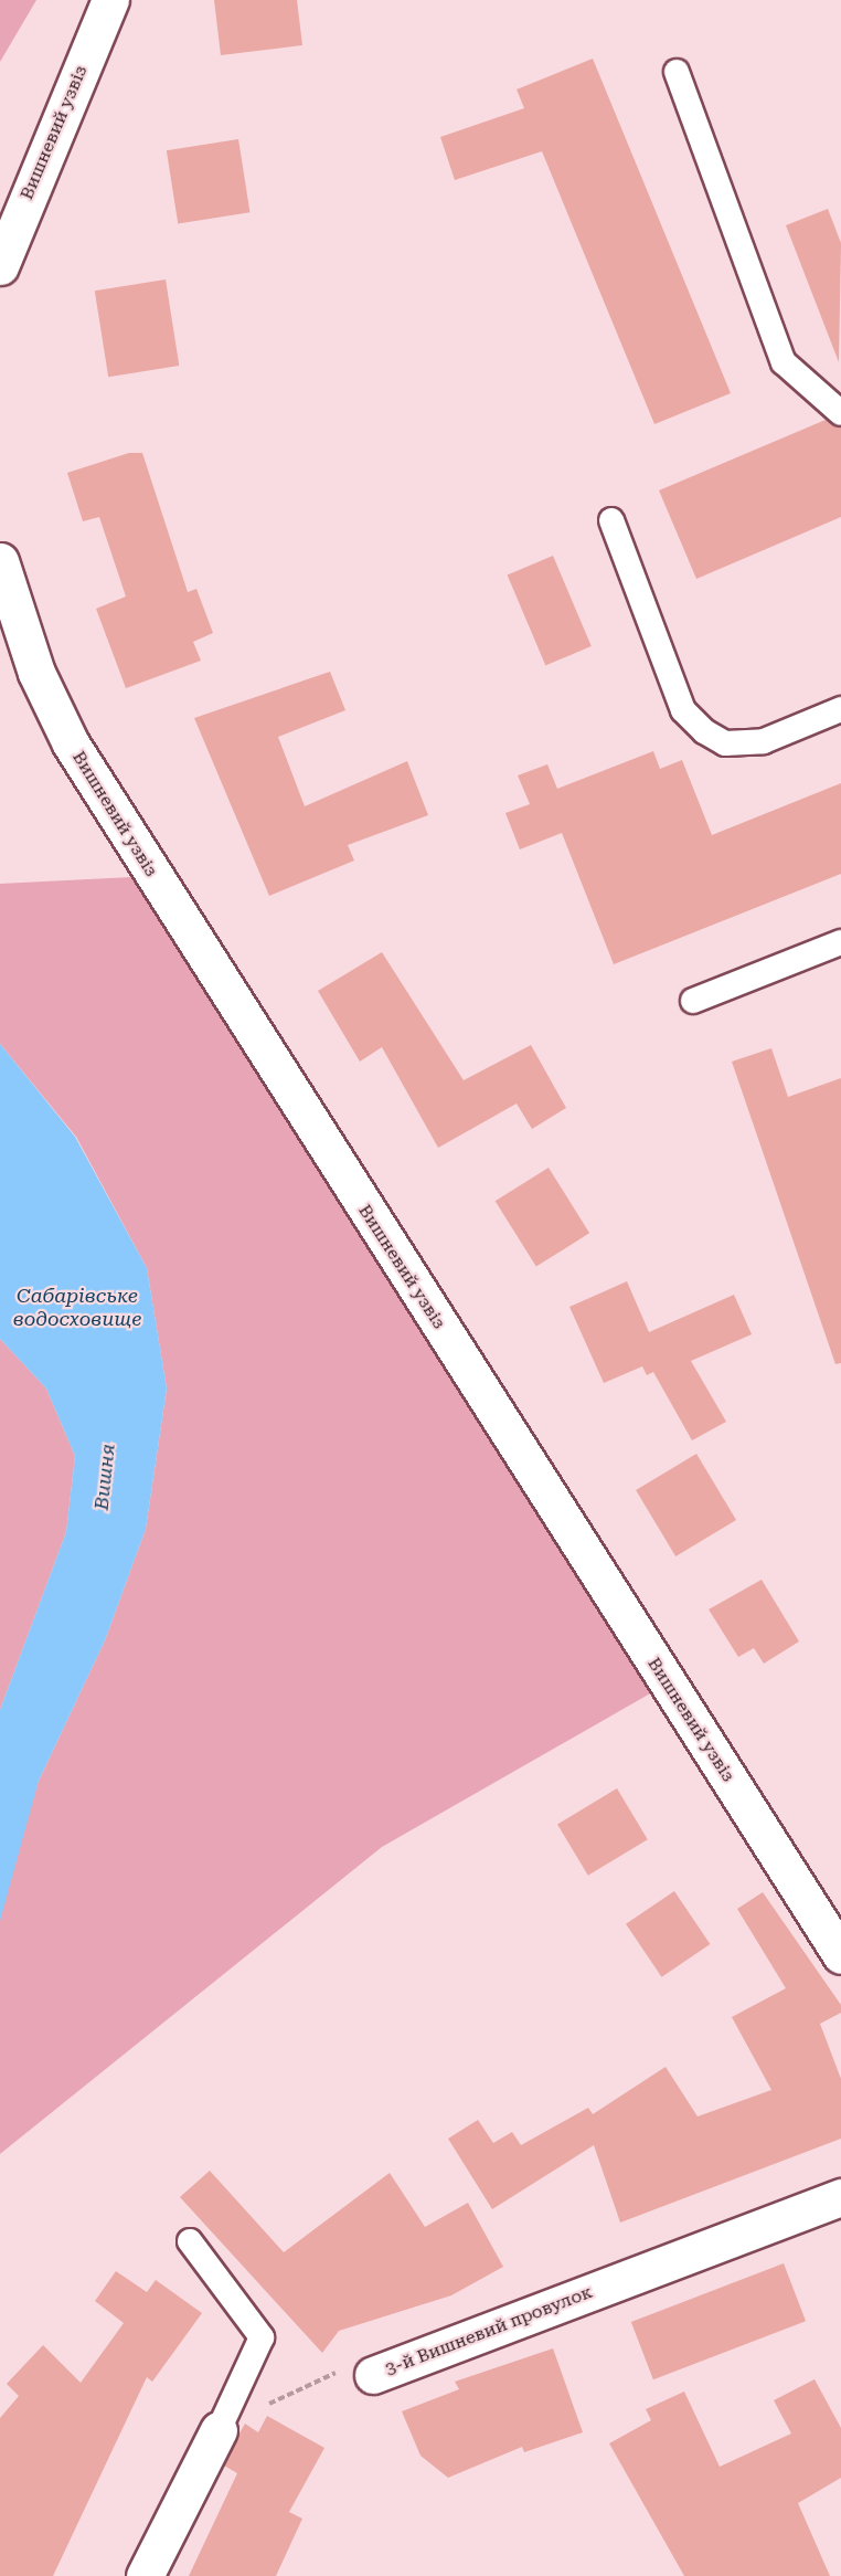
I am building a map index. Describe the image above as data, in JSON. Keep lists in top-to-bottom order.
{
  "streets": {
    "street": ["Вишневий узвіз", "3-й Вишневий провулок"]
  },
  "water": ["Сабарівське водосховище", "Вишня"]
}
